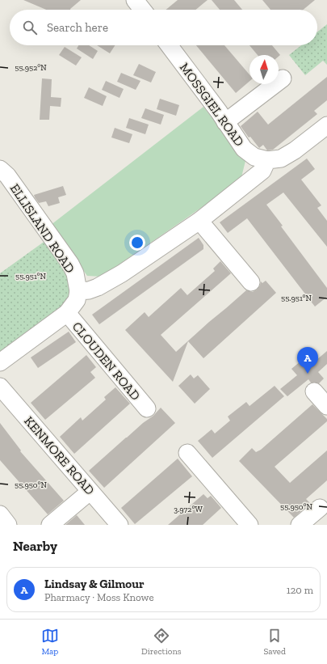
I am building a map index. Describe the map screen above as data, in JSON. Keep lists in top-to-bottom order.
{
  "streets": {
    "street": [
      "MOSSGIEL ROAD",
      "ELLISLAND ROAD",
      "CLOUDEN ROAD",
      "KENMORE ROAD"
    ]
  },
  "crossings": [
    ["ELLISLAND ROAD", "CLOUDEN ROAD"]
  ],
  "north": "top",
  "page": {
    "search": "Search here",
    "pins": "A",
    "heading": "Nearby",
    "list": [
      {
        "mark": "A",
        "name": "Lindsay & Gilmour",
        "note": "Pharmacy · Moss Knowe",
        "value": "120 m"
      }
    ],
    "nav": ["Map", "Directions", "Saved"]
  },
  "coordinates": [
    "55.952°N",
    "55.951°N",
    "55.950°N",
    "3.972°W"
  ]
}
